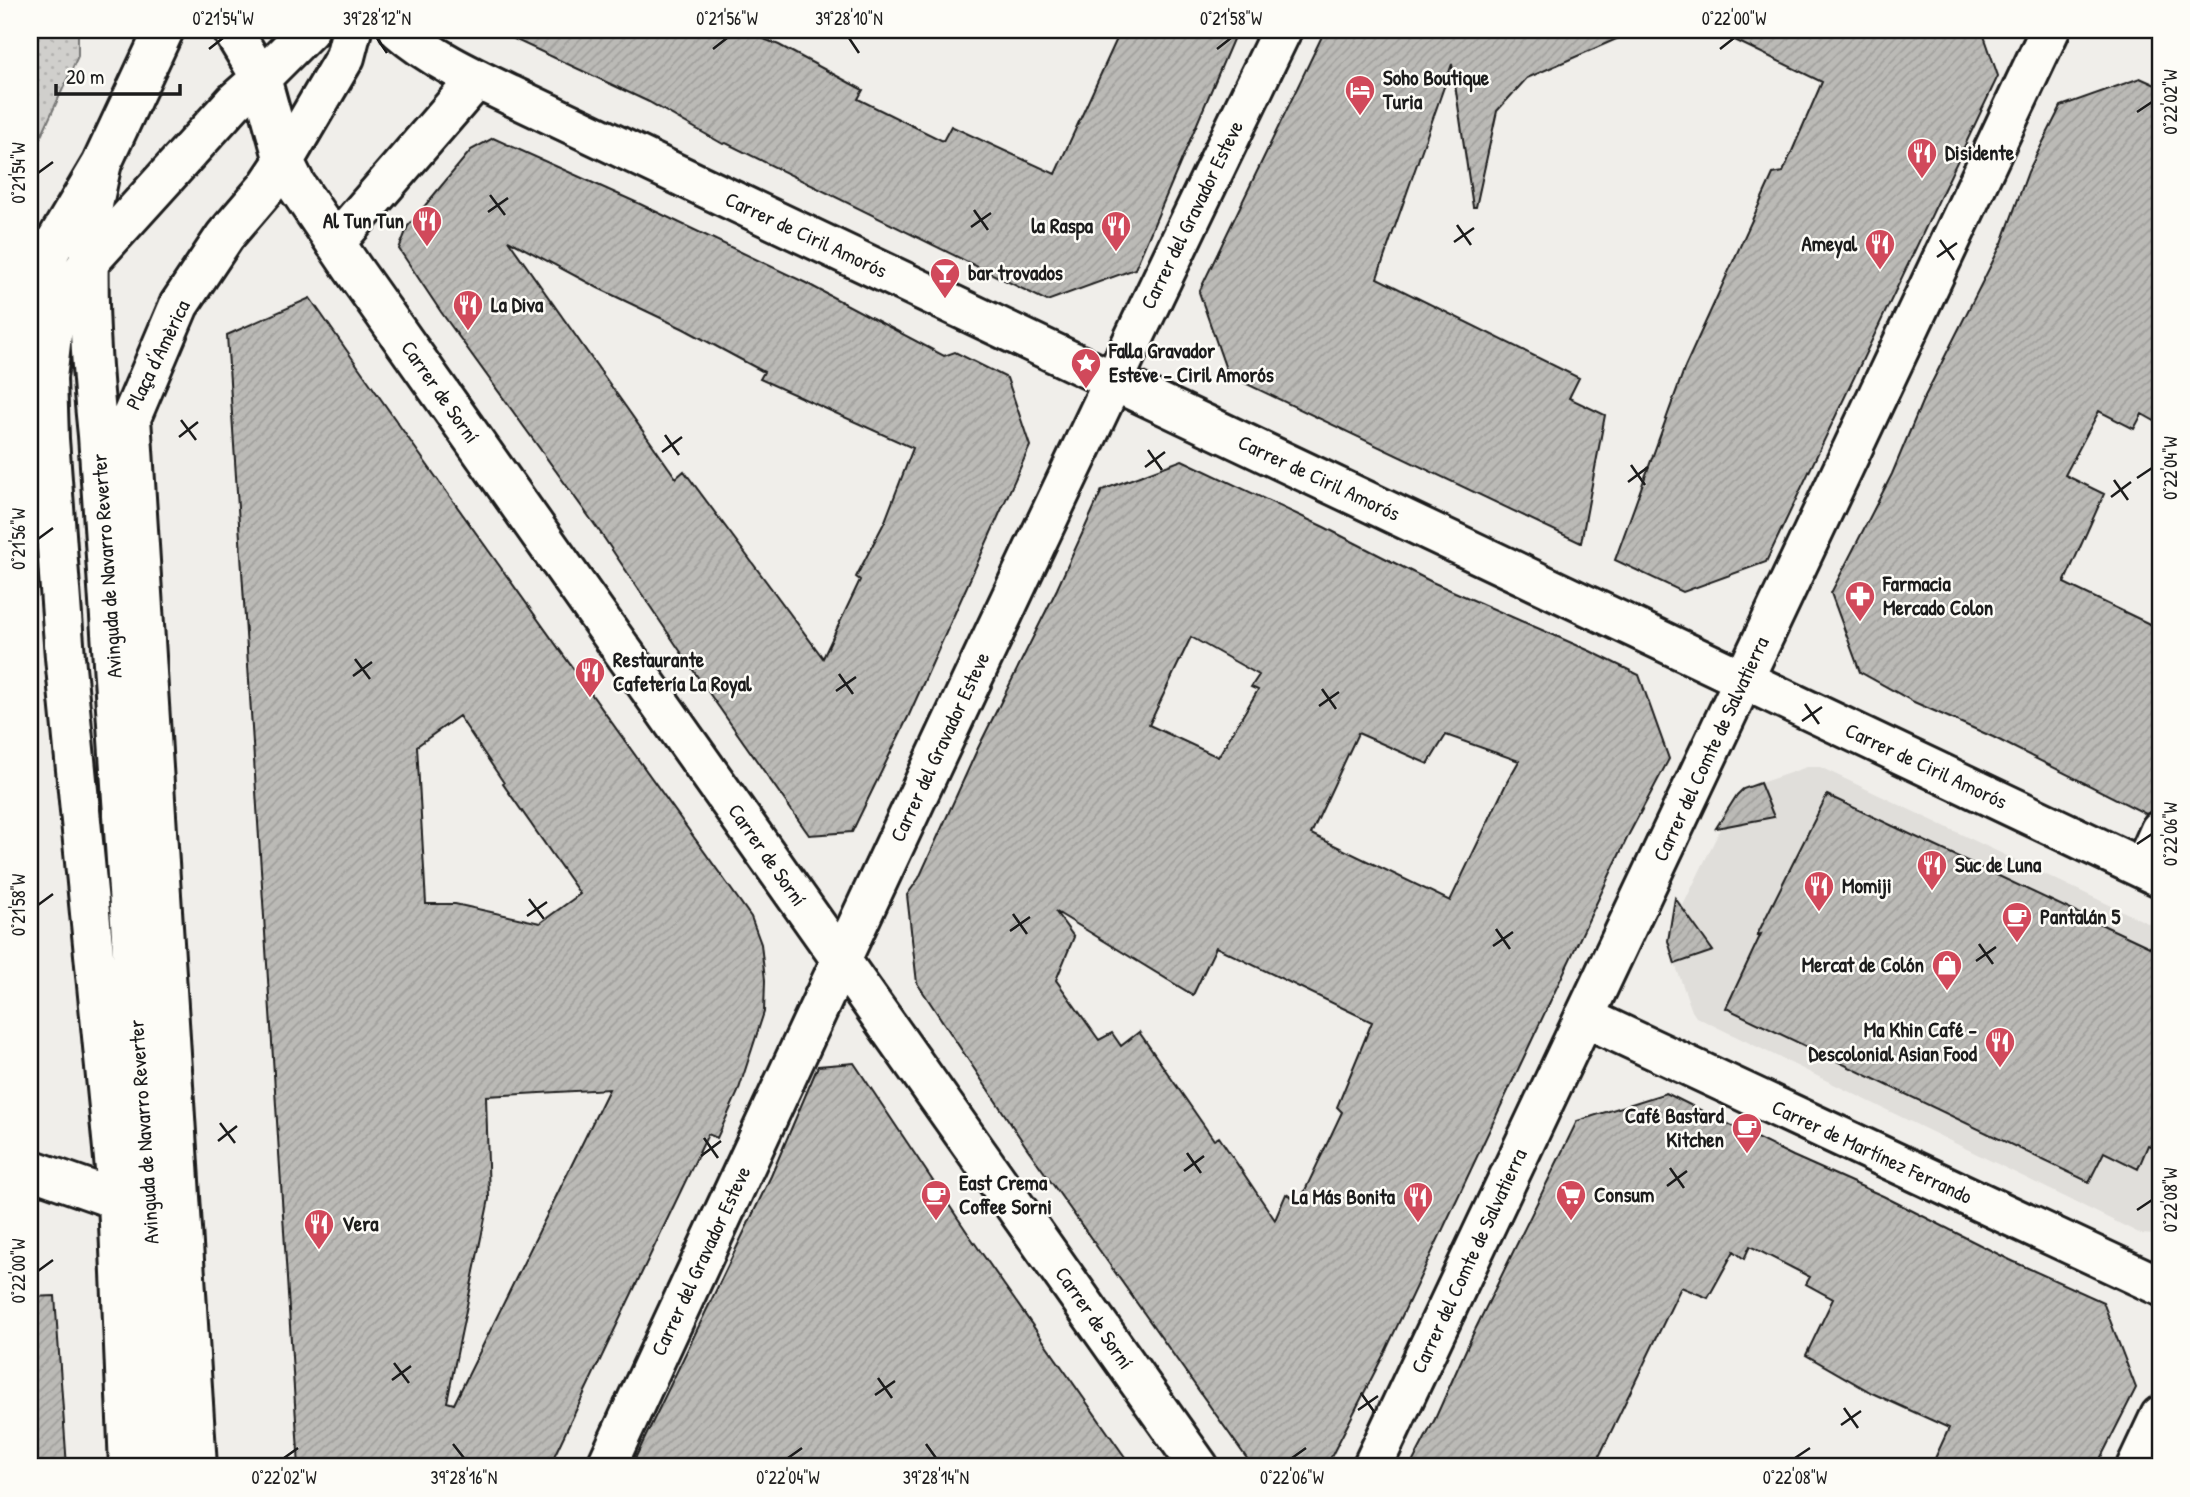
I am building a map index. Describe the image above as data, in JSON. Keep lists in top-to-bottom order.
{
  "streets": {
    "street": [
      "Carrer del Gravador Esteve",
      "Carrer de Ciril Amorós",
      "Plaça d'Amèrica",
      "Carrer de Sorní",
      "Avinguda de Navarro Reverter",
      "Carrer del Comte de Salvatierra",
      "Carrer de Martínez Ferrando"
    ]
  },
  "crossings": [
    ["Carrer del Gravador Esteve", "Carrer de Ciril Amorós"],
    ["Carrer del Gravador Esteve", "Carrer de Sorní"],
    ["Carrer de Ciril Amorós", "Carrer del Comte de Salvatierra"],
    ["Plaça d'Amèrica", "Avinguda de Navarro Reverter"],
    ["Carrer del Comte de Salvatierra", "Carrer de Martínez Ferrando"]
  ],
  "places": {
    "hotel": ["Soho Boutique Turia"],
    "restaurant": [
      "Disidente",
      "Al Tun Tun",
      "la Raspa",
      "Ameyal",
      "La Diva",
      "Restaurante Cafetería La Royal",
      "Suc de Luna",
      "Momiji",
      "Ma Khin Café - Descolonial Asian Food",
      "La Más Bonita",
      "Vera"
    ],
    "bar": ["bar trovados"],
    "place": ["Falla Gravador Esteve - Ciril Amorós"],
    "pharmacy": ["Farmacia Mercado Colon"],
    "cafe": ["Pantalán 5", "Café Bastard Kitchen", "East Crema Coffee Sorni"],
    "shop": ["Mercat de Colón"],
    "supermarket": ["Consum"]
  },
  "scale_bar": "20 m",
  "coordinates": [
    "0°21'54\"W",
    "39°28'12\"N",
    "0°21'56\"W",
    "39°28'10\"N",
    "0°21'58\"W",
    "0°22'00\"W",
    "0°22'02\"W",
    "0°22'04\"W",
    "0°22'06\"W",
    "0°22'08\"W",
    "39°28'16\"N",
    "39°28'14\"N"
  ]
}
